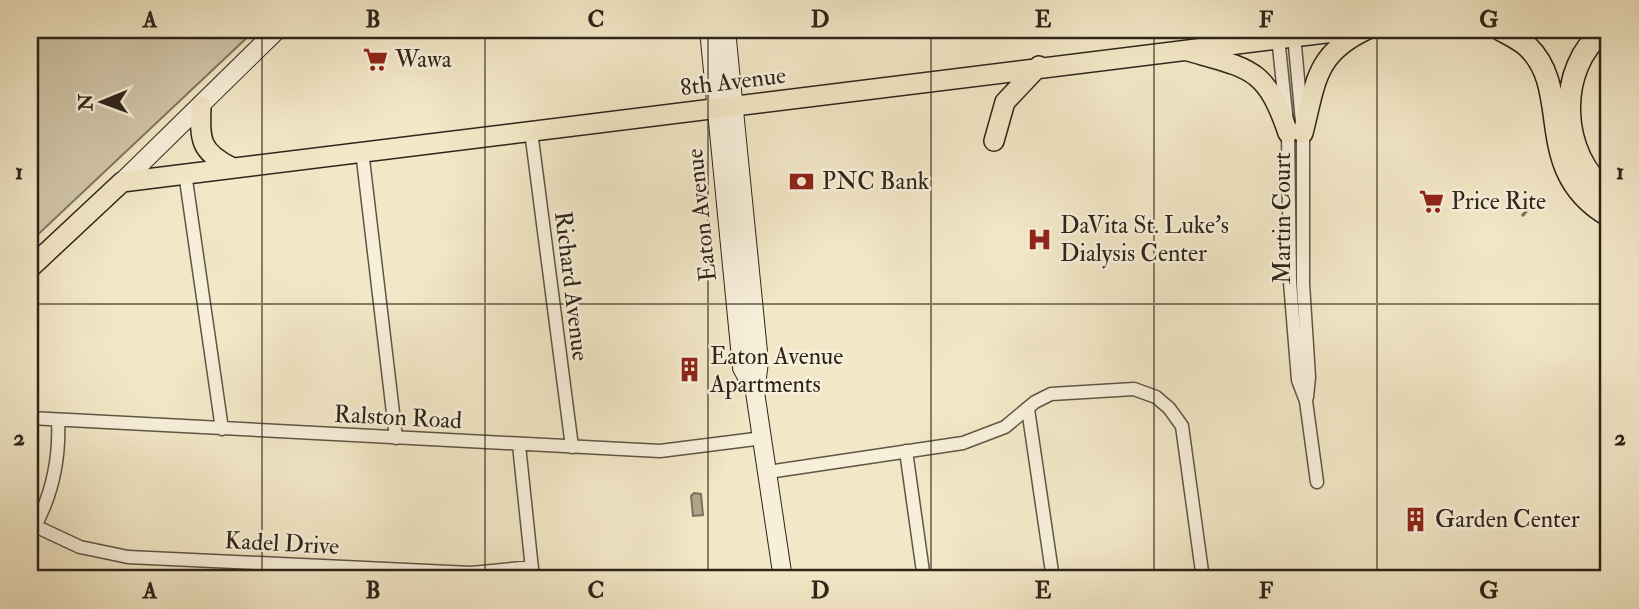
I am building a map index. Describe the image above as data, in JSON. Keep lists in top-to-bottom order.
{
  "streets": {
    "main road": ["8th Avenue"],
    "street": [
      "Eaton Avenue",
      "Martin Court",
      "Richard Avenue",
      "Ralston Road",
      "Kadel Drive"
    ]
  },
  "crossings": [
    ["8th Avenue", "Eaton Avenue"],
    ["8th Avenue", "Martin Court"],
    ["8th Avenue", "Richard Avenue"],
    ["Eaton Avenue", "Ralston Road"],
    ["Richard Avenue", "Ralston Road"]
  ],
  "places": {
    "supermarket": ["Wawa", "Price Rite"],
    "bank": ["PNC Bank"],
    "hospital": ["DaVita St. Luke's Dialysis Center"],
    "building": ["Eaton Avenue Apartments", "Garden Center"]
  },
  "north": "left",
  "grid": {
    "columns": [
      "A",
      "B",
      "C",
      "D",
      "E",
      "F",
      "G"
    ],
    "rows": ["1", "2"]
  }
}
